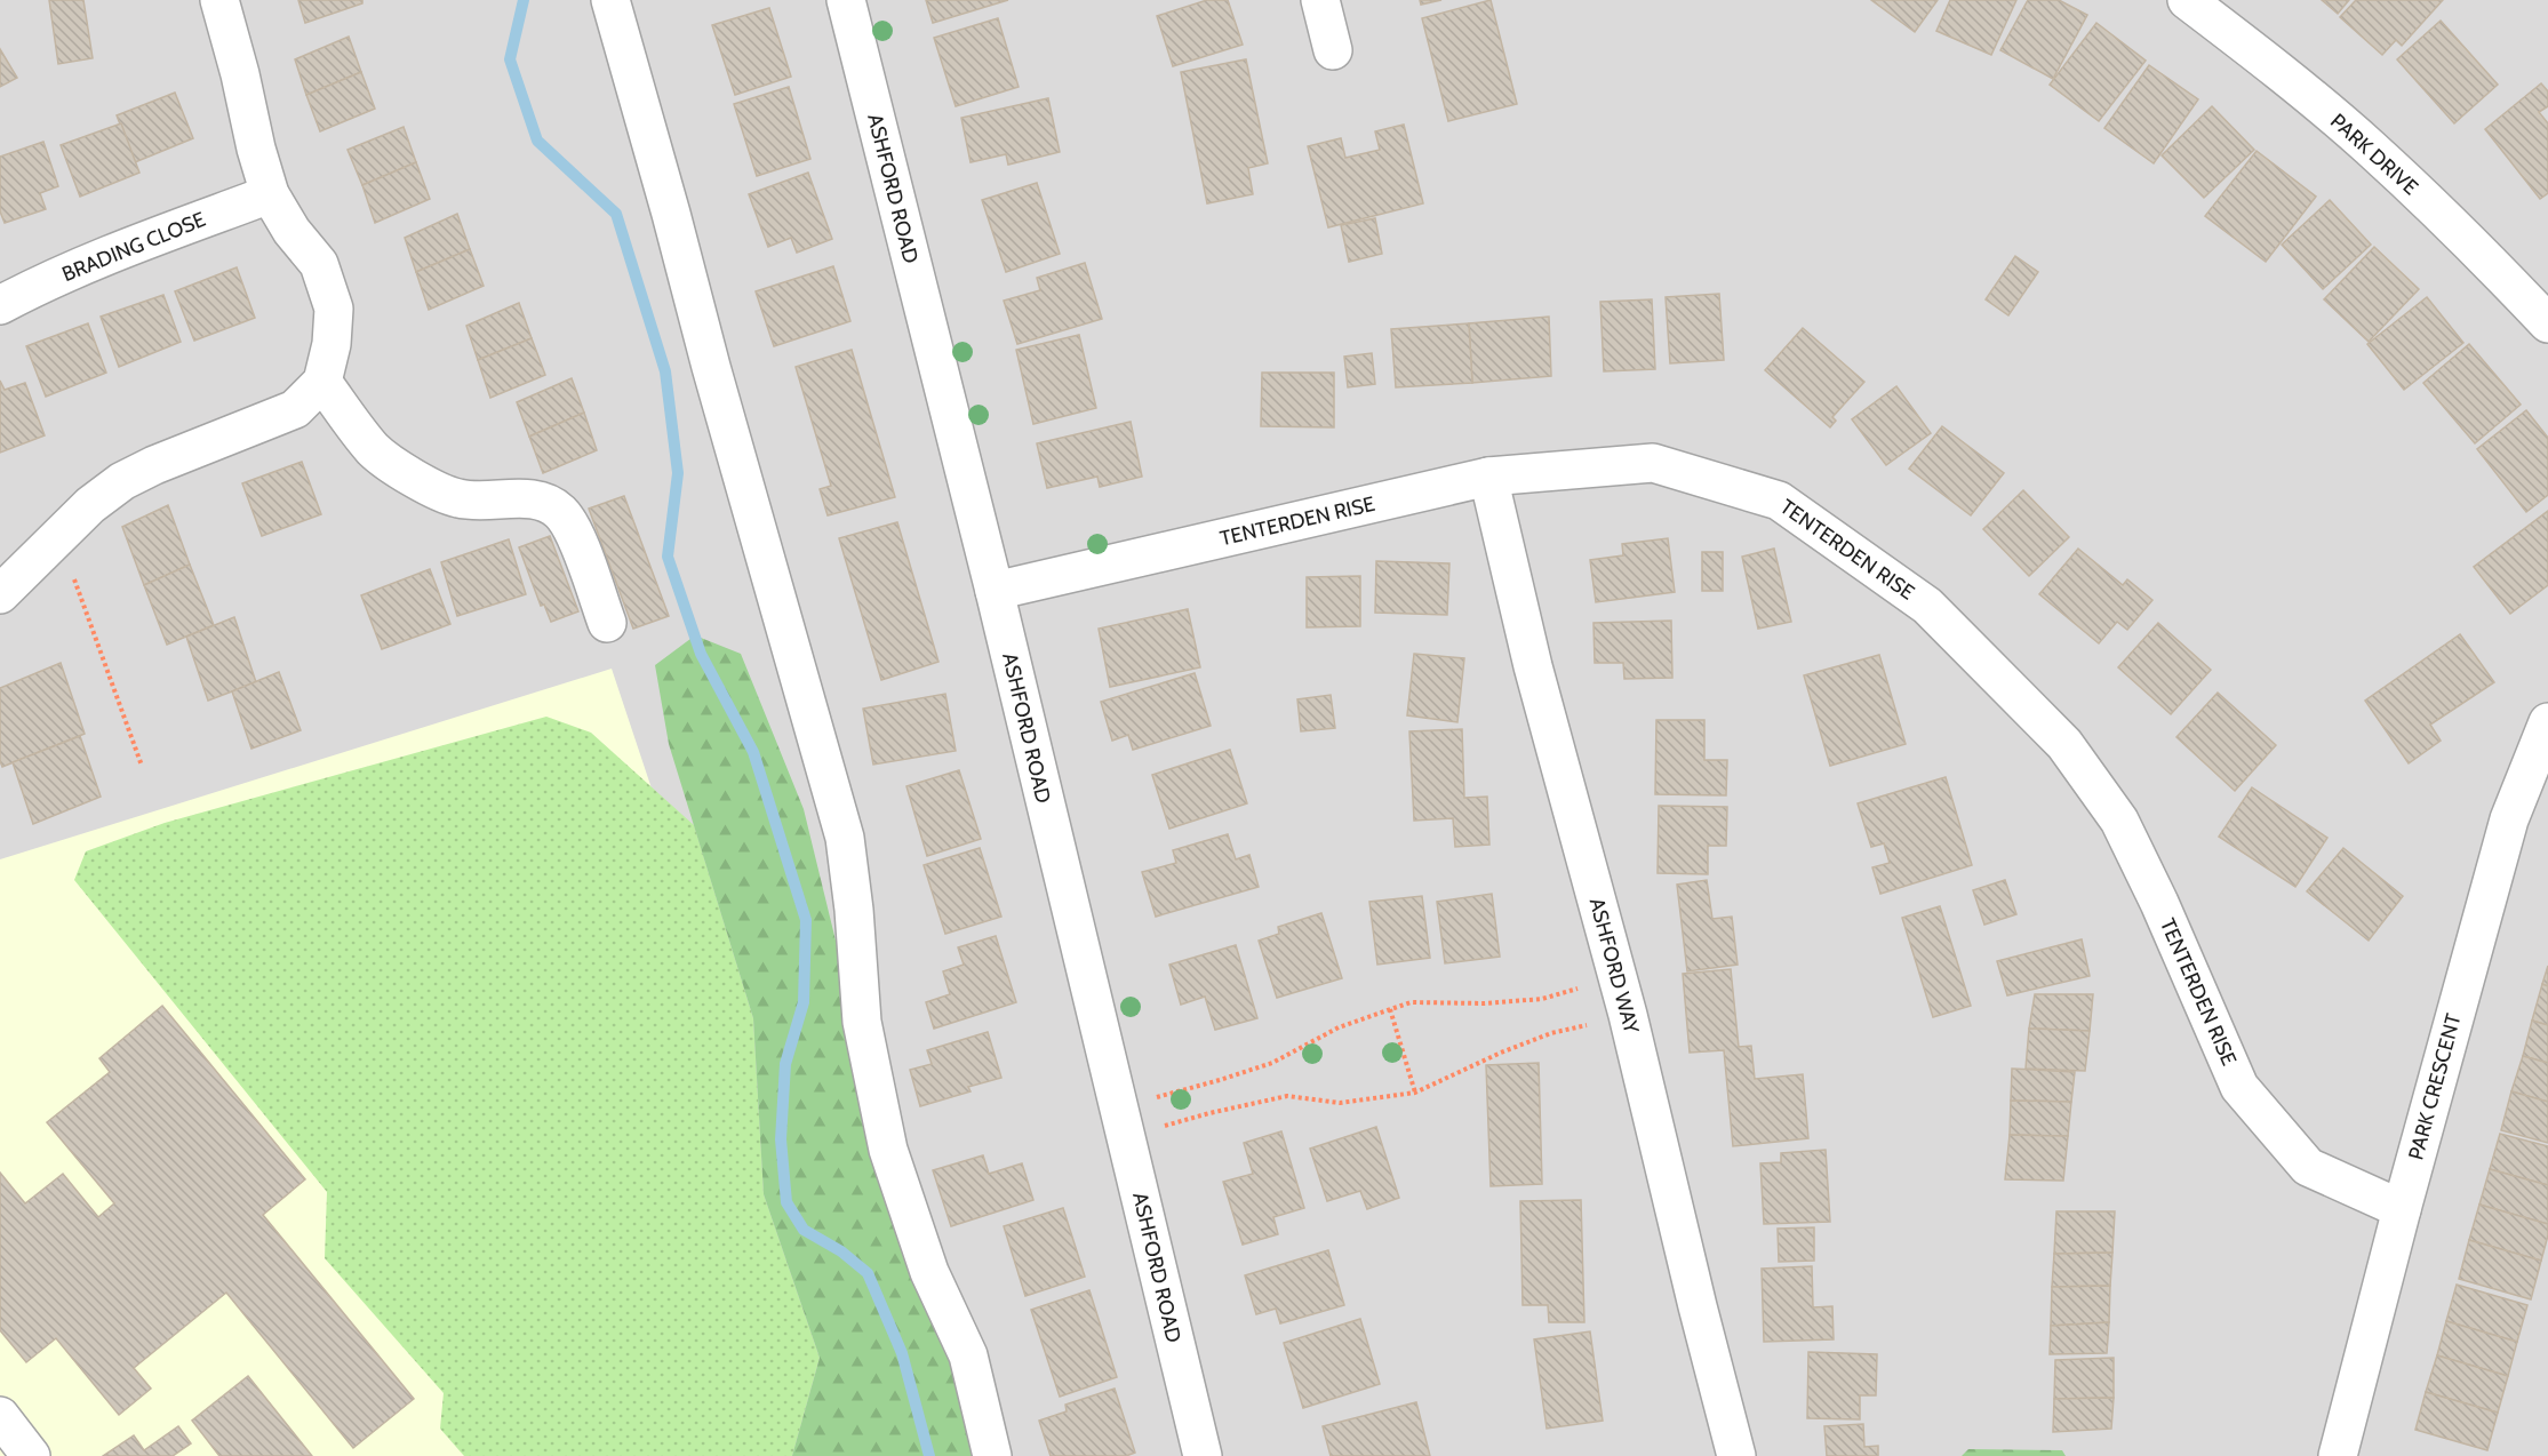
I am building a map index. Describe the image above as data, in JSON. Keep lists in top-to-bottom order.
{
  "streets": {
    "street": [
      "PARK DRIVE",
      "ASHFORD ROAD",
      "BRADING CLOSE",
      "TENTERDEN RISE",
      "ASHFORD WAY",
      "PARK CRESCENT"
    ]
  },
  "crossings": [
    ["ASHFORD ROAD", "TENTERDEN RISE"],
    ["TENTERDEN RISE", "ASHFORD WAY"],
    ["TENTERDEN RISE", "PARK CRESCENT"]
  ]
}
